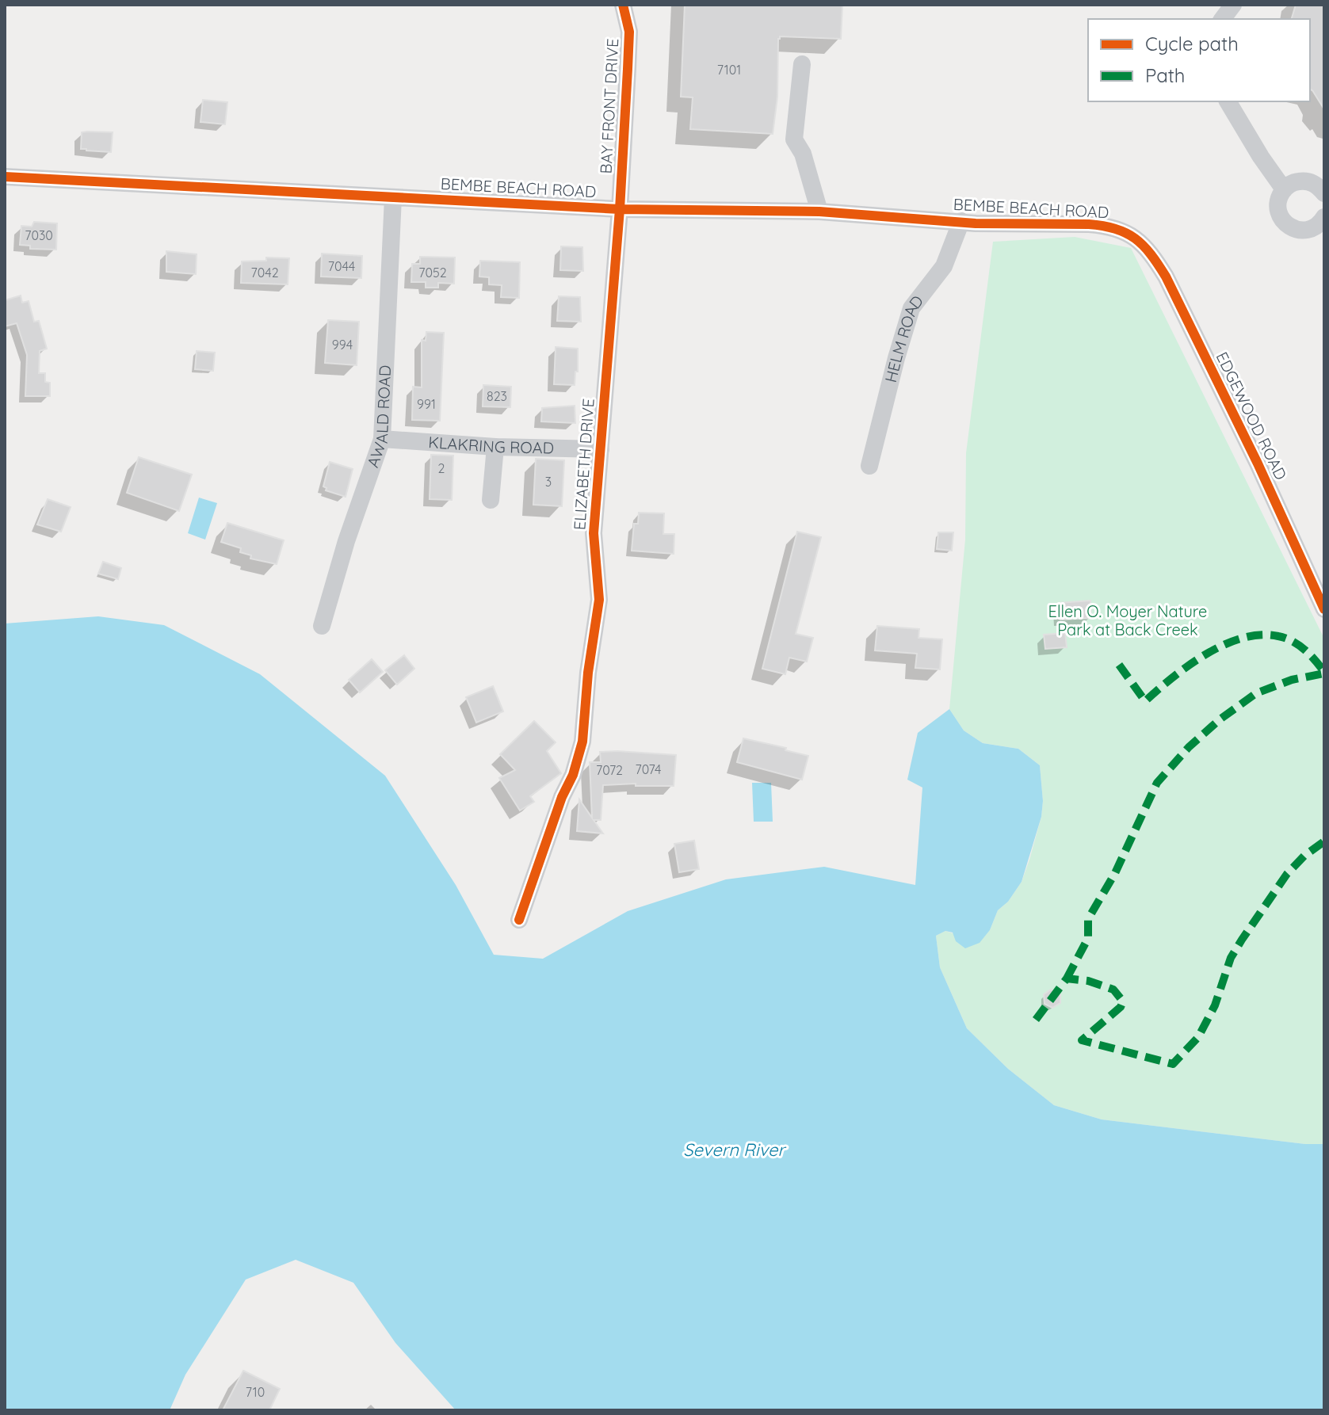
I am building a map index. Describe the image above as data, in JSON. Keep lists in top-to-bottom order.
{
  "streets": {
    "street": [
      "BAY FRONT DRIVE",
      "BEMBE BEACH ROAD",
      "HELM ROAD",
      "AWALD ROAD",
      "EDGEWOOD ROAD",
      "KLAKRING ROAD",
      "ELIZABETH DRIVE"
    ]
  },
  "crossings": [
    ["BAY FRONT DRIVE", "BEMBE BEACH ROAD"],
    ["BAY FRONT DRIVE", "ELIZABETH DRIVE"],
    ["BEMBE BEACH ROAD", "HELM ROAD"],
    ["BEMBE BEACH ROAD", "AWALD ROAD"],
    ["BEMBE BEACH ROAD", "EDGEWOOD ROAD"],
    ["BEMBE BEACH ROAD", "ELIZABETH DRIVE"],
    ["AWALD ROAD", "KLAKRING ROAD"],
    ["KLAKRING ROAD", "ELIZABETH DRIVE"]
  ],
  "water": ["Severn River"],
  "parks": ["Ellen O. Moyer Nature Park at Back Creek"],
  "house_numbers": [
    "7101",
    "7030",
    "7044",
    "7042",
    "7052",
    "994",
    "823",
    "991",
    "2",
    "3",
    "7074",
    "7072",
    "710"
  ],
  "legend": ["Cycle path", "Path"]
}
